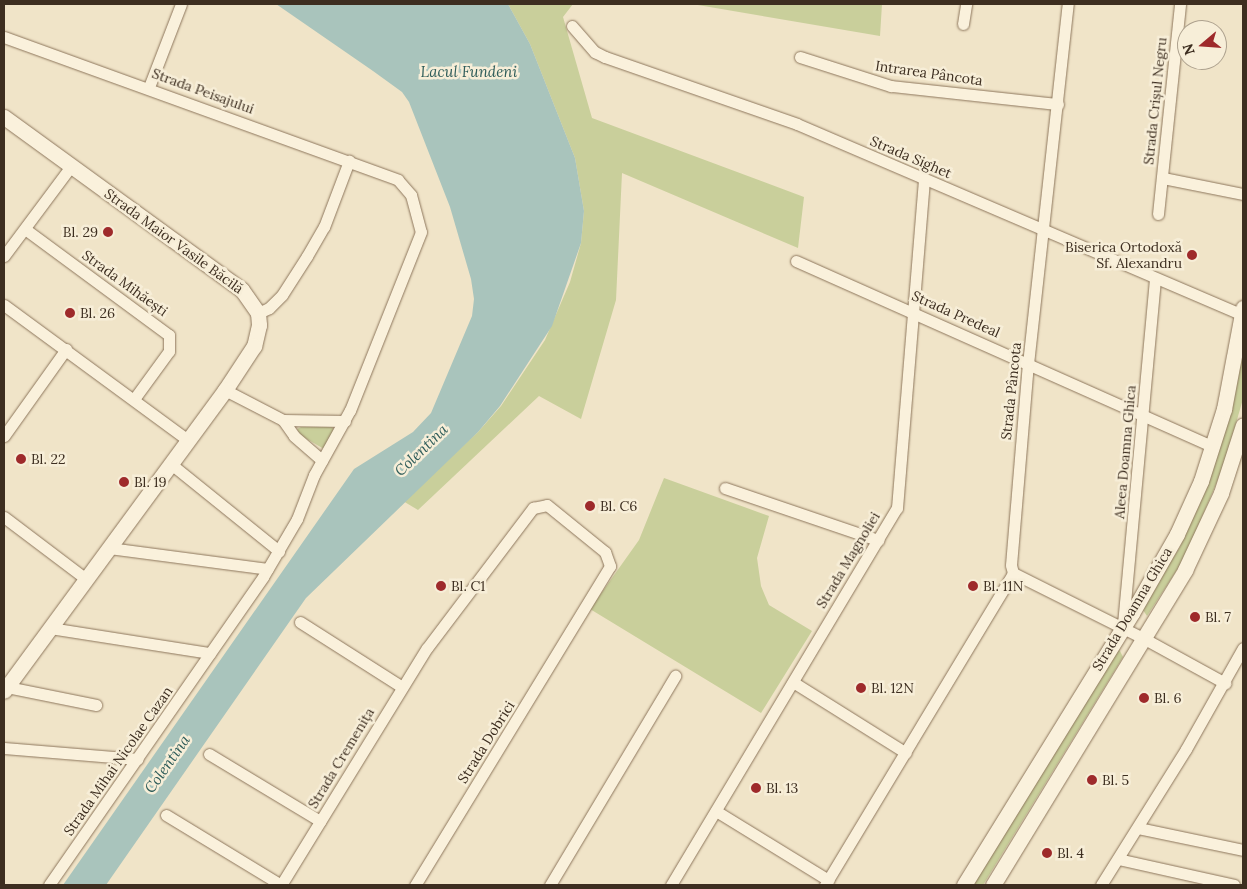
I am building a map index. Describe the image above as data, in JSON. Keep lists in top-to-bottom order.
{
  "streets": {
    "main road": ["Strada Maior Vasile Băcilă", "Strada Doamna Ghica"],
    "street": [
      "Intrarea Pâncota",
      "Strada Peisajului",
      "Strada Crișul Negru",
      "Strada Sighet",
      "Strada Mihăești",
      "Strada Predeal",
      "Strada Pâncota",
      "Aleea Doamna Ghica",
      "Strada Magnoliei",
      "Strada Dobrici",
      "Strada Cremenița",
      "Strada Mihai Nicolae Cazan"
    ]
  },
  "crossings": [
    ["Intrarea Pâncota", "Strada Pâncota"],
    ["Strada Peisajului", "Strada Mihai Nicolae Cazan"],
    ["Strada Sighet", "Strada Pâncota"],
    ["Strada Sighet", "Aleea Doamna Ghica"],
    ["Strada Sighet", "Strada Magnoliei"],
    ["Strada Sighet", "Strada Doamna Ghica"],
    ["Strada Predeal", "Strada Pâncota"],
    ["Strada Predeal", "Aleea Doamna Ghica"],
    ["Strada Predeal", "Strada Magnoliei"],
    ["Strada Predeal", "Strada Doamna Ghica"],
    ["Aleea Doamna Ghica", "Strada Doamna Ghica"],
    ["Strada Dobrici", "Strada Cremenița"]
  ],
  "water": ["Lacul Fundeni", "Colentina"],
  "places": [
    "Bl. 29",
    "Biserica Ortodoxă Sf. Alexandru",
    "Bl. 26",
    "Bl. 22",
    "Bl. 19",
    "Bl. C6",
    "Bl. C1",
    "Bl. 11N",
    "Bl. 7",
    "Bl. 12N",
    "Bl. 6",
    "Bl. 5",
    "Bl. 13",
    "Bl. 4"
  ],
  "north": "left"
}
